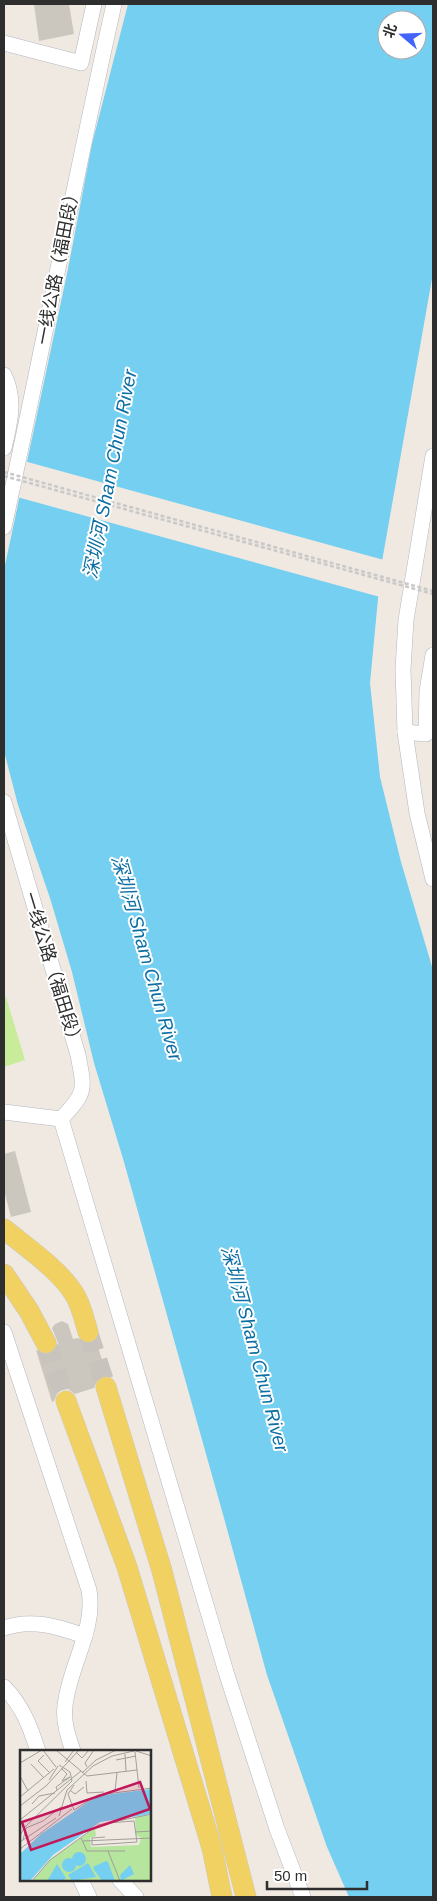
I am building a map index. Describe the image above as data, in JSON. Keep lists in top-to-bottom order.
{
  "streets": {
    "street": ["一线公路（福田段）"]
  },
  "water": ["深圳河 Sham Chun River"],
  "scale_bar": "50 m",
  "north": "left"
}
